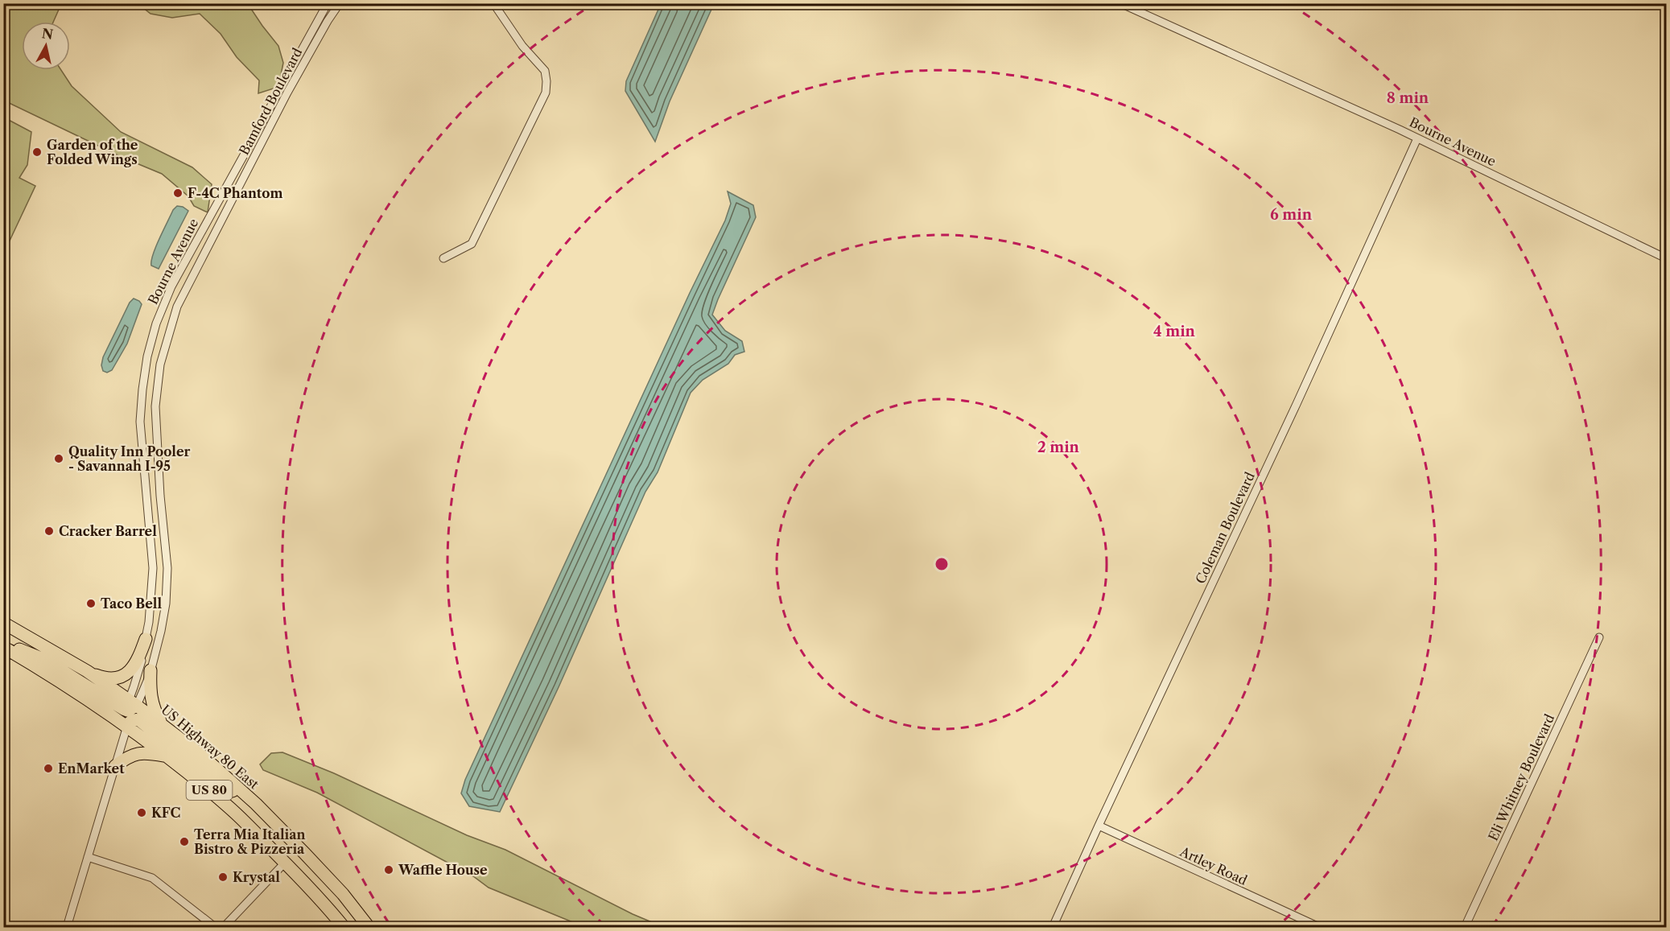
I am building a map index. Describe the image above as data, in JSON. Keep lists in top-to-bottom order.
{
  "streets": {
    "main road": ["US Highway 80 East", "US 80"],
    "street": [
      "Bamford Boulevard",
      "Bourne Avenue",
      "Coleman Boulevard",
      "Eli Whitney Boulevard",
      "Artley Road"
    ]
  },
  "crossings": [
    ["Bamford Boulevard", "Bourne Avenue"],
    ["Bourne Avenue", "Coleman Boulevard"],
    ["Bourne Avenue", "US Highway 80 East"],
    ["Coleman Boulevard", "Artley Road"]
  ],
  "places": [
    "Garden of the Folded Wings",
    "F-4C Phantom",
    "Quality Inn Pooler - Savannah I-95",
    "Cracker Barrel",
    "Taco Bell",
    "EnMarket",
    "KFC",
    "Terra Mia Italian Bistro & Pizzeria",
    "Waffle House",
    "Krystal"
  ],
  "north": "top",
  "rings": [
    "8 min",
    "6 min",
    "4 min",
    "2 min"
  ]
}
